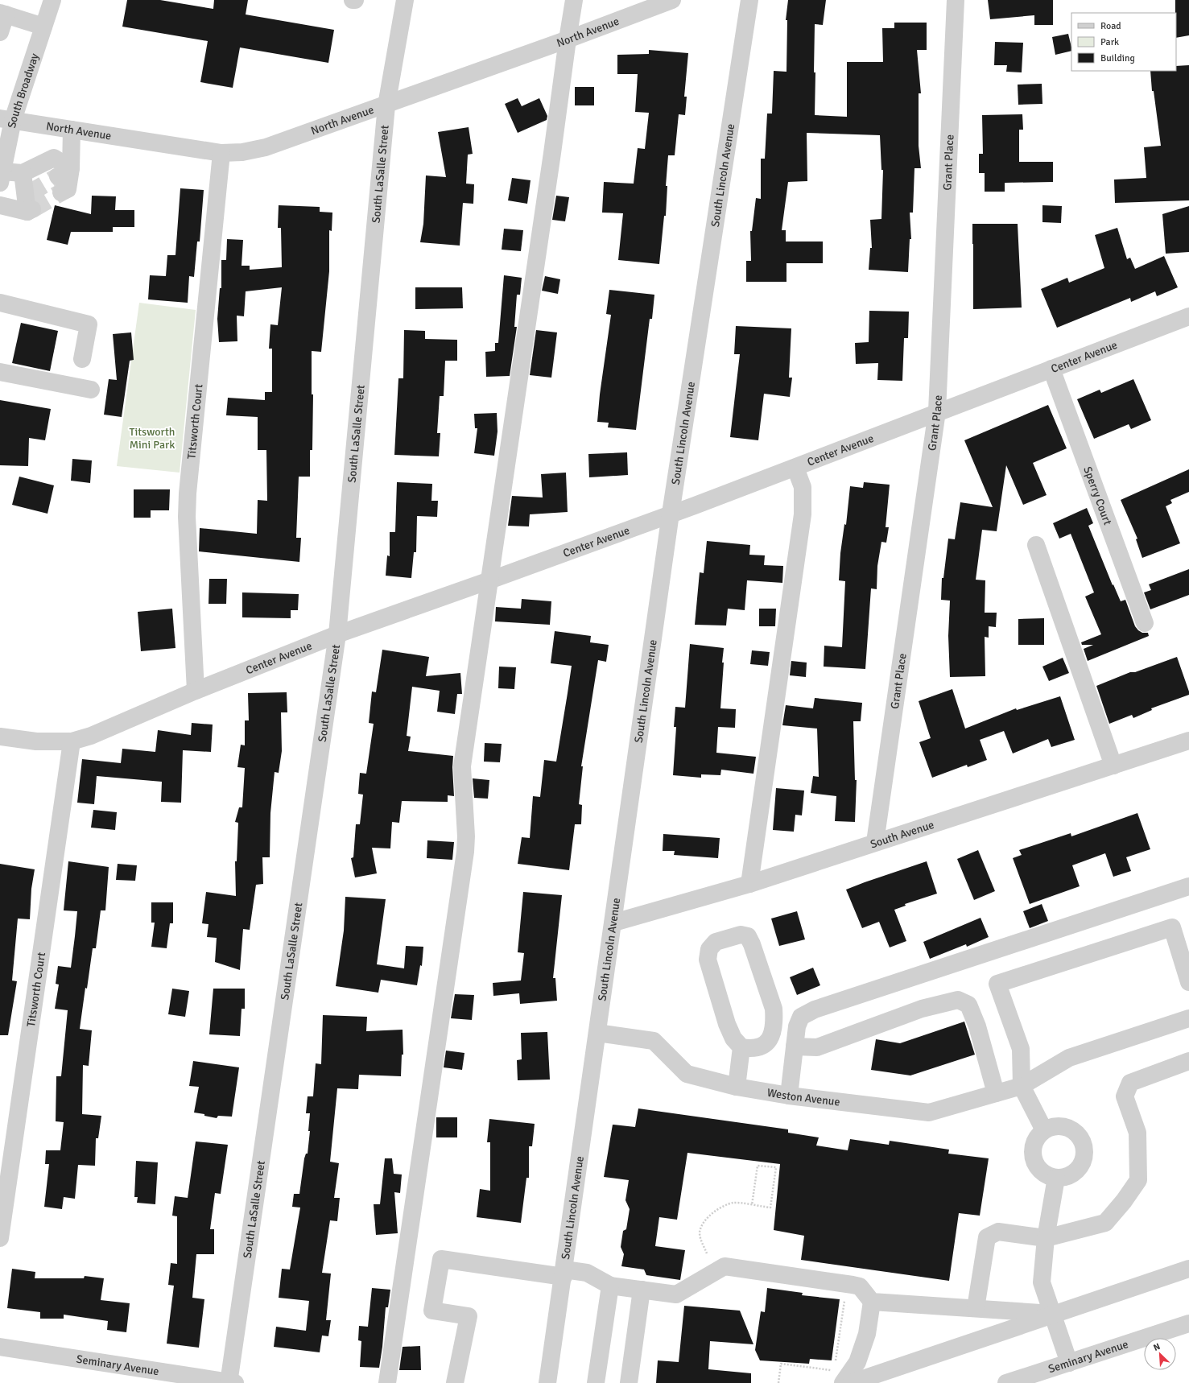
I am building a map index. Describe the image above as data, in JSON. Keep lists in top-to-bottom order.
{
  "streets": {
    "street": [
      "North Avenue",
      "South Broadway",
      "Grant Place",
      "South LaSalle Street",
      "South Lincoln Avenue",
      "Center Avenue",
      "Titsworth Court",
      "Sperry Court",
      "South Avenue",
      "Weston Avenue",
      "Seminary Avenue"
    ]
  },
  "crossings": [
    ["North Avenue", "South Broadway"],
    ["North Avenue", "South LaSalle Street"],
    ["North Avenue", "Titsworth Court"],
    ["Grant Place", "Center Avenue"],
    ["Grant Place", "South Avenue"],
    ["South LaSalle Street", "Center Avenue"],
    ["South LaSalle Street", "Seminary Avenue"],
    ["South Lincoln Avenue", "Center Avenue"],
    ["South Lincoln Avenue", "South Avenue"],
    ["South Lincoln Avenue", "Weston Avenue"],
    ["Center Avenue", "Titsworth Court"],
    ["Center Avenue", "Sperry Court"]
  ],
  "parks": ["Titsworth Mini Park"],
  "legend": ["Road", "Park", "Building"],
  "north": "top left"
}
